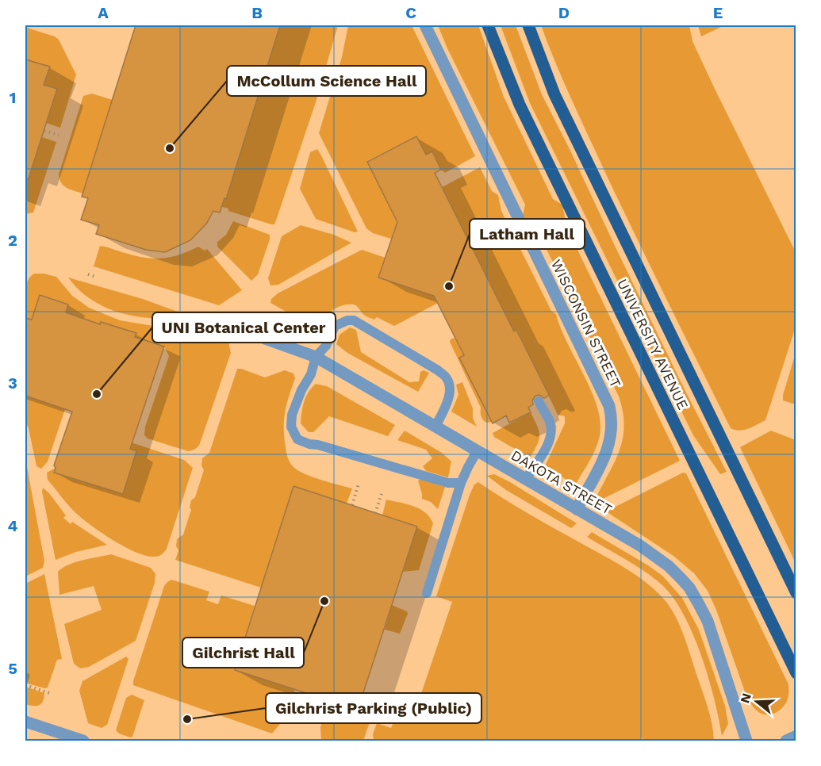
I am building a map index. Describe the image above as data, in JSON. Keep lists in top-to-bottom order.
{
  "streets": {
    "main road": ["UNIVERSITY AVENUE"],
    "street": ["WISCONSIN STREET", "DAKOTA STREET"]
  },
  "crossings": [
    ["WISCONSIN STREET", "DAKOTA STREET"]
  ],
  "places": [
    "McCollum Science Hall",
    "Latham Hall",
    "UNI Botanical Center",
    "Gilchrist Hall",
    "Gilchrist Parking (Public)"
  ],
  "north": "left",
  "grid": {
    "columns": [
      "A",
      "B",
      "C",
      "D",
      "E"
    ],
    "rows": [
      "1",
      "2",
      "3",
      "4",
      "5"
    ]
  }
}
